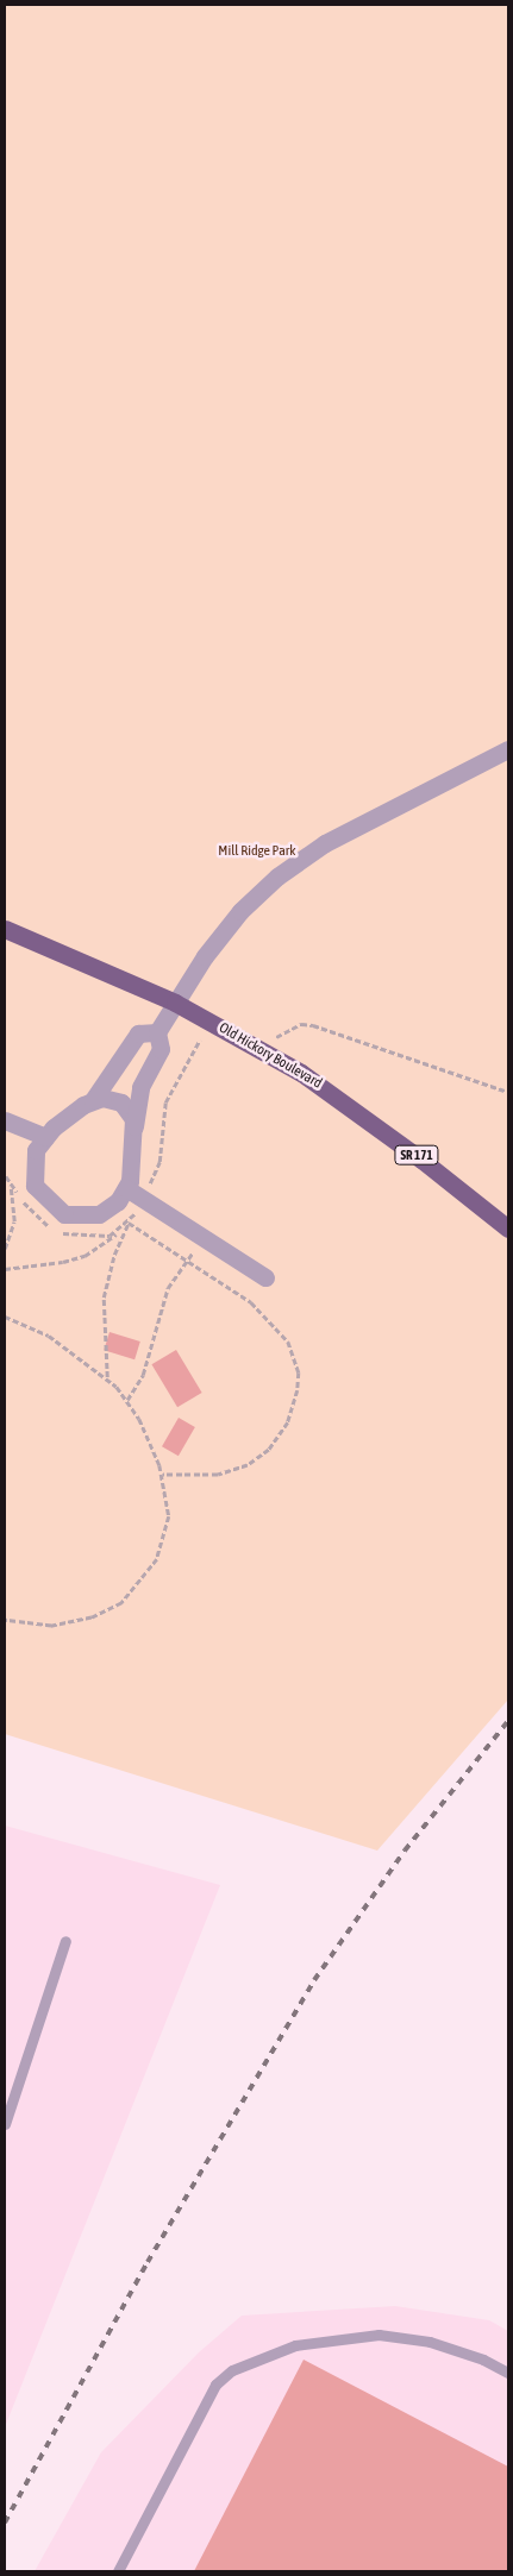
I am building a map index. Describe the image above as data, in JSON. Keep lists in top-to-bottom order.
{
  "streets": {
    "main road": ["Old Hickory Boulevard", "SR 171"]
  },
  "parks": ["Mill Ridge Park"]
}
